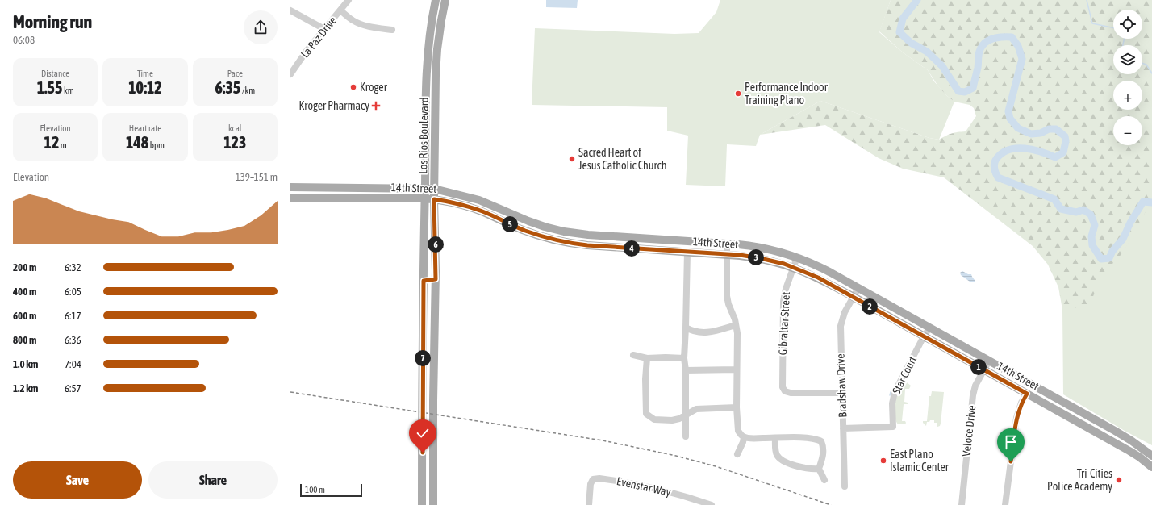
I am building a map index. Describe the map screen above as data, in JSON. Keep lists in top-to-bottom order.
{
  "streets": {
    "main road": ["Los Rios Boulevard", "14th Street"],
    "street": [
      "La Paz Drive",
      "Gibraltar Street",
      "Star Court",
      "Bradshaw Drive",
      "Veloce Drive",
      "Evenstar Way"
    ]
  },
  "crossings": [
    ["Los Rios Boulevard", "14th Street"],
    ["14th Street", "Gibraltar Street"],
    ["14th Street", "Star Court"],
    ["14th Street", "Bradshaw Drive"],
    ["14th Street", "Veloce Drive"],
    ["Gibraltar Street", "Bradshaw Drive"],
    ["Star Court", "Bradshaw Drive"]
  ],
  "places": {
    "other": [
      "Kroger",
      "Performance Indoor Training Plano",
      "Sacred Heart of Jesus Catholic Church",
      "East Plano Islamic Center",
      "Tri-Cities Police Academy"
    ],
    "health": ["Kroger Pharmacy"]
  },
  "scale_bar": "100 m",
  "page": {
    "heading": ["Morning run", "06:08"],
    "map_buttons": ["+", "−"],
    "stats": [
      ["Distance", "1.55 km"],
      ["Time", "10:12"],
      ["Pace", "6:35 /km"],
      ["Elevation", "12 m"],
      ["Heart rate", "148 bpm"],
      ["kcal", "123"]
    ],
    "chart": ["Elevation", "139–151 m"],
    "pins": [
      "5",
      "6",
      "4",
      "3",
      "2",
      "7",
      "1"
    ],
    "list": [
      {
        "name": "200 m",
        "note": "6:32"
      },
      {
        "name": "400 m",
        "note": "6:05"
      },
      {
        "name": "600 m",
        "note": "6:17"
      },
      {
        "name": "800 m",
        "note": "6:36"
      },
      {
        "name": "1.0 km",
        "note": "7:04"
      },
      {
        "name": "1.2 km",
        "note": "6:57"
      }
    ],
    "buttons": ["Save", "Share"],
    "scale": "100 m"
  }
}
